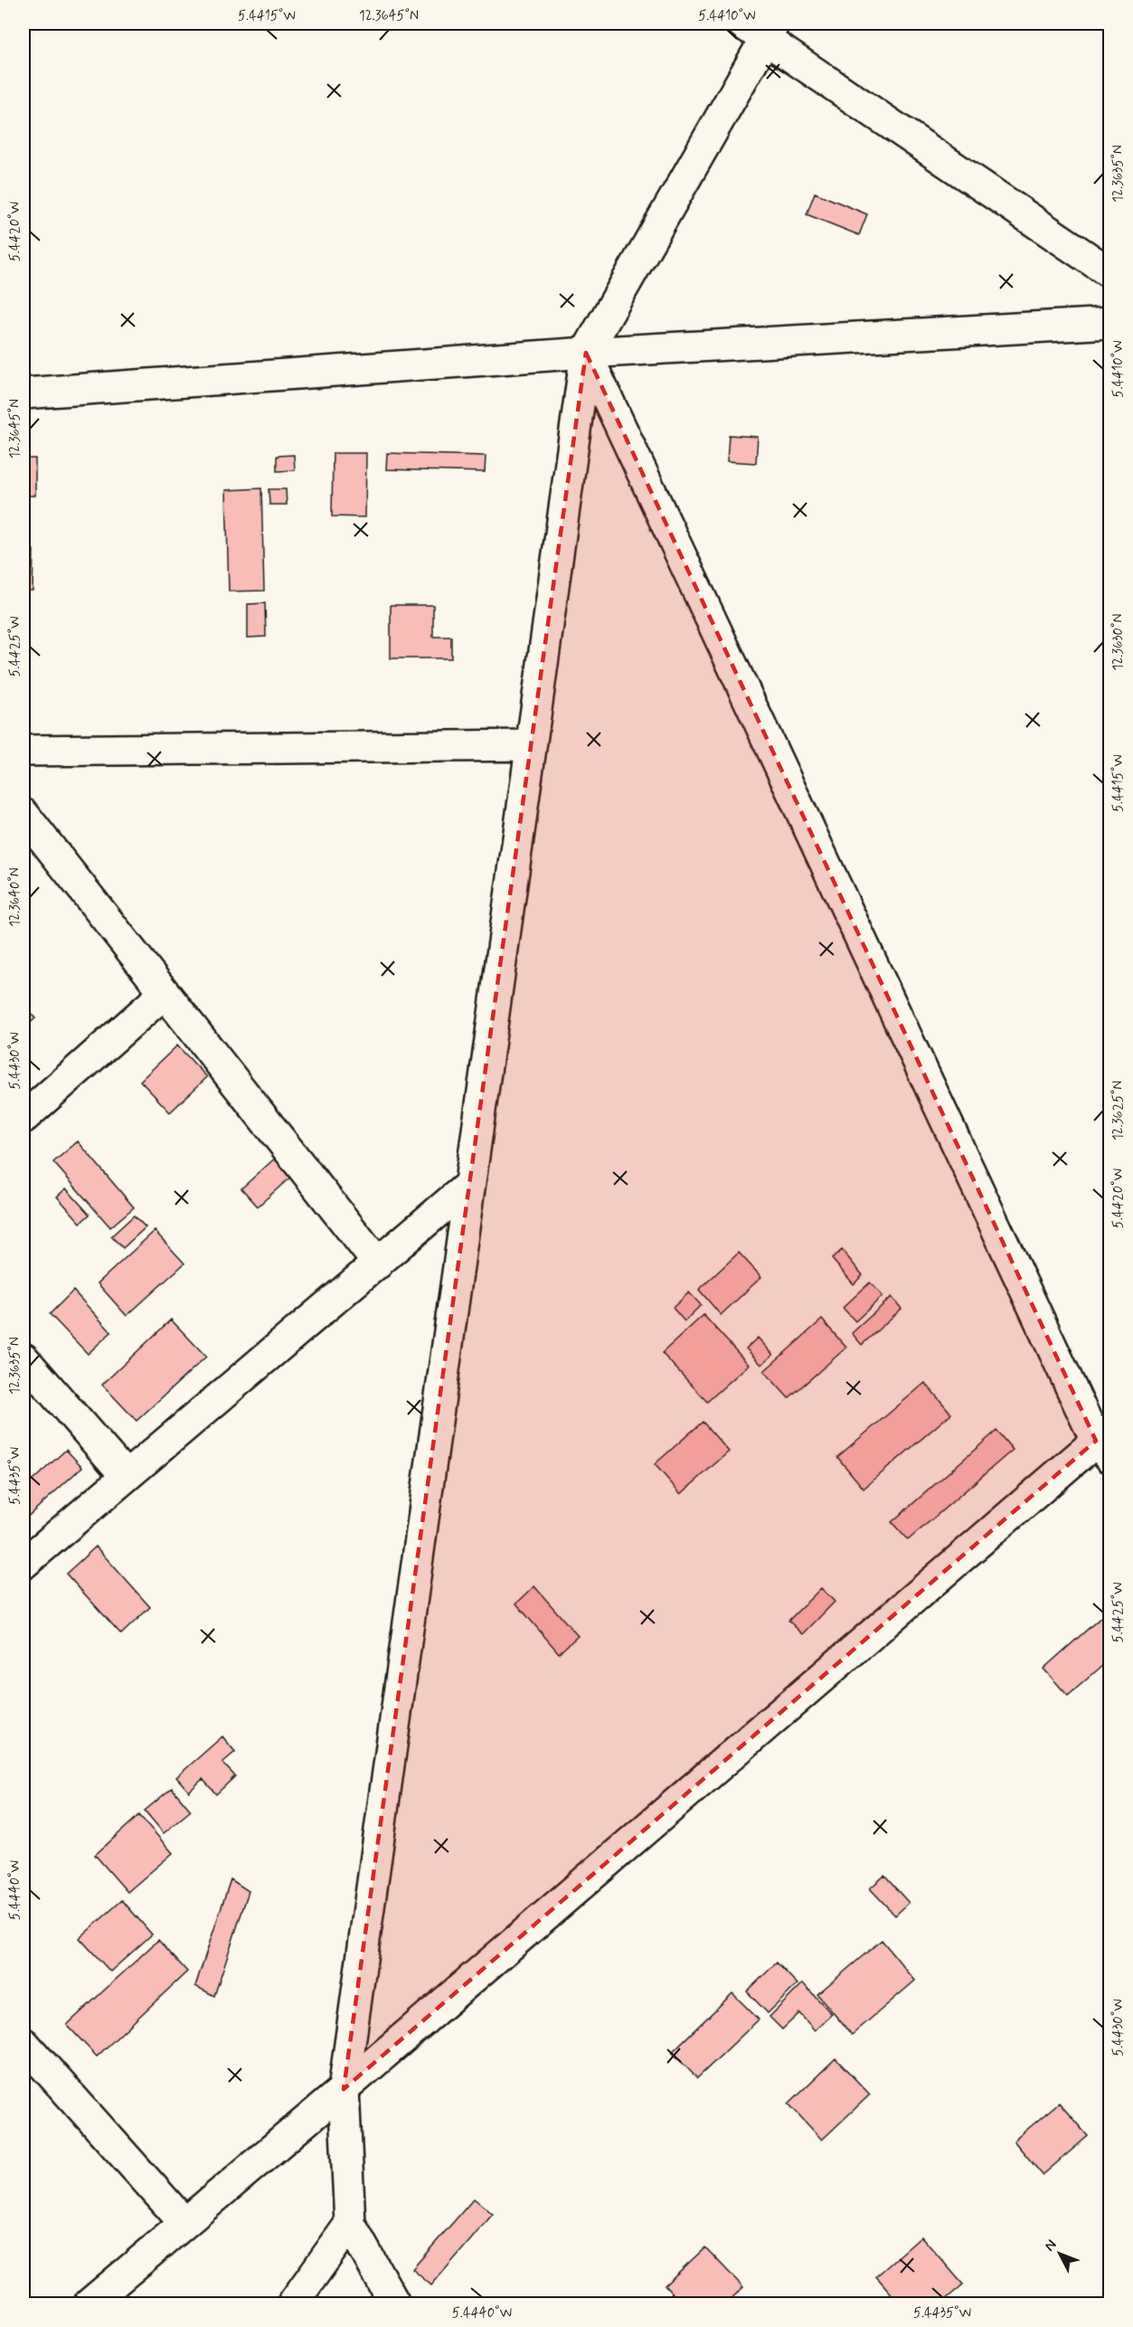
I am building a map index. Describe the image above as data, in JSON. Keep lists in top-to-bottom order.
{
  "north": "top left",
  "coordinates": [
    "5.4415°W",
    "12.3645°N",
    "5.4410°W",
    "12.3635°N",
    "5.4420°W",
    "12.3630°N",
    "5.4425°W",
    "12.3640°N",
    "5.4430°W",
    "12.3625°N",
    "5.4435°W",
    "5.4440°W"
  ]
}
